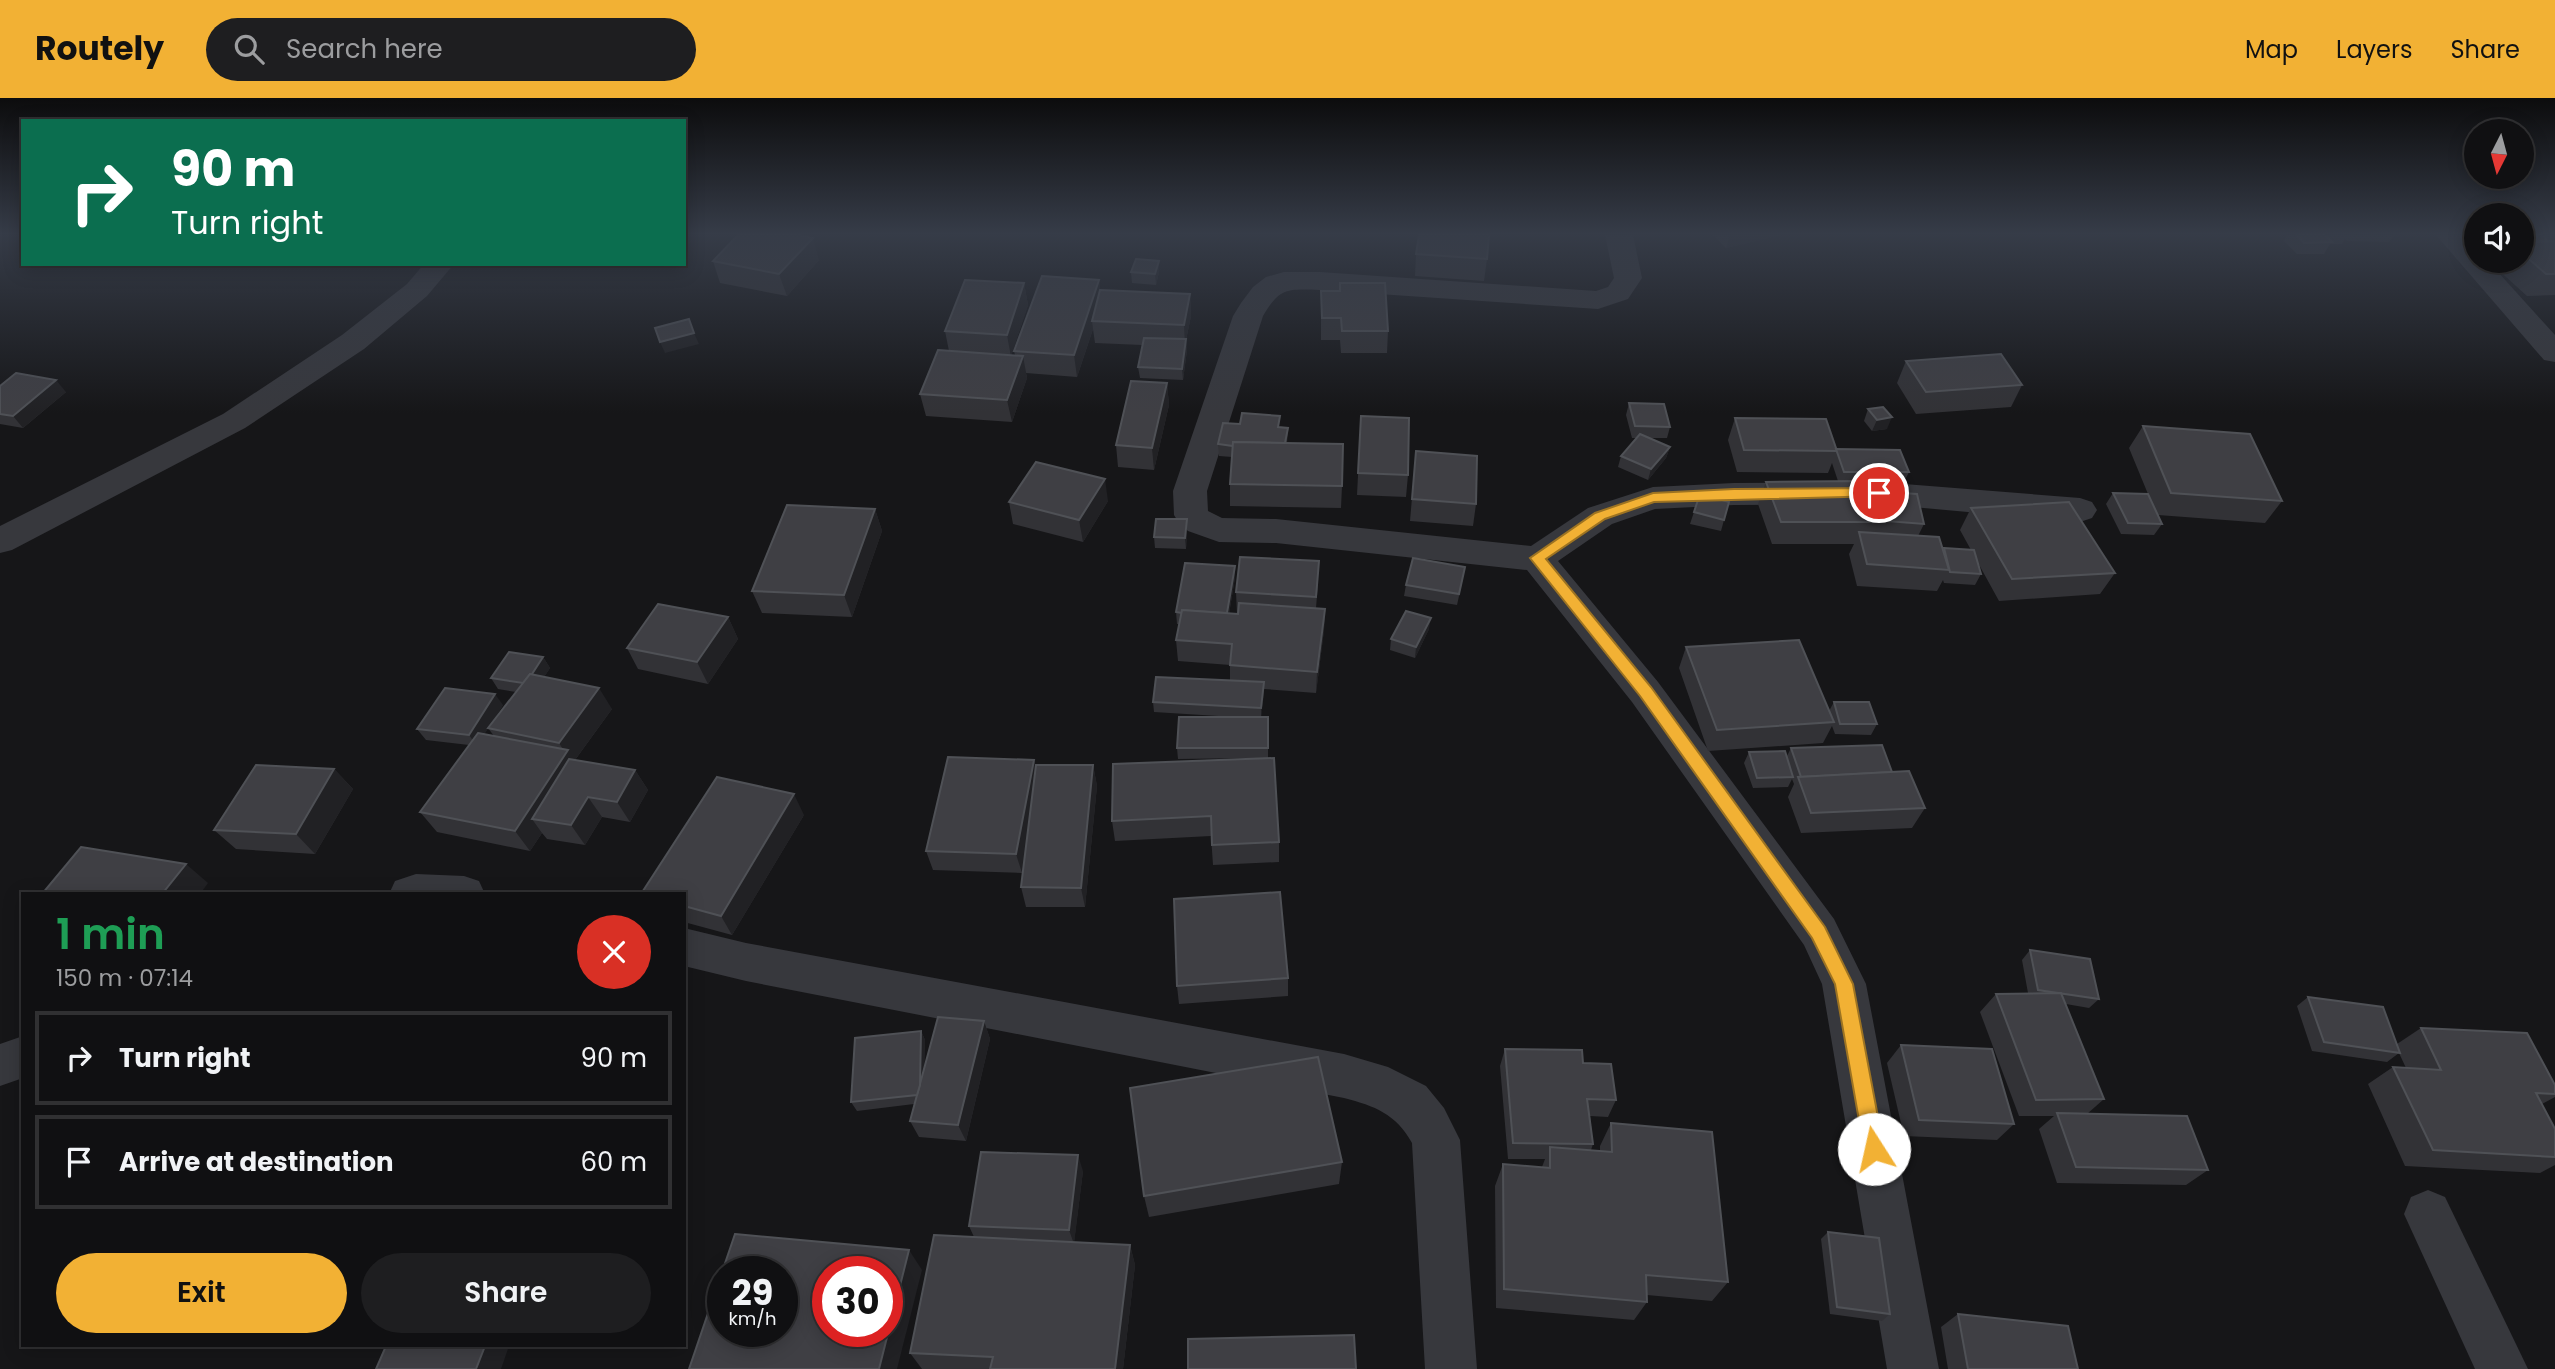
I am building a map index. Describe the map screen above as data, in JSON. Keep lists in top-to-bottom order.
{
  "north": "bottom",
  "page": {
    "header": "Routely",
    "search": "Search here",
    "nav": ["Map", "Layers", "Share"],
    "turn": ["90 m", "Turn right"],
    "heading": ["1 min", "150 m · 07:14"],
    "list": [
      {
        "name": "Turn right",
        "value": "90 m"
      },
      {
        "name": "Arrive at destination",
        "value": "60 m"
      }
    ],
    "buttons": ["Exit", "Share"],
    "speed": "29 km/h",
    "limit": "30"
  }
}
